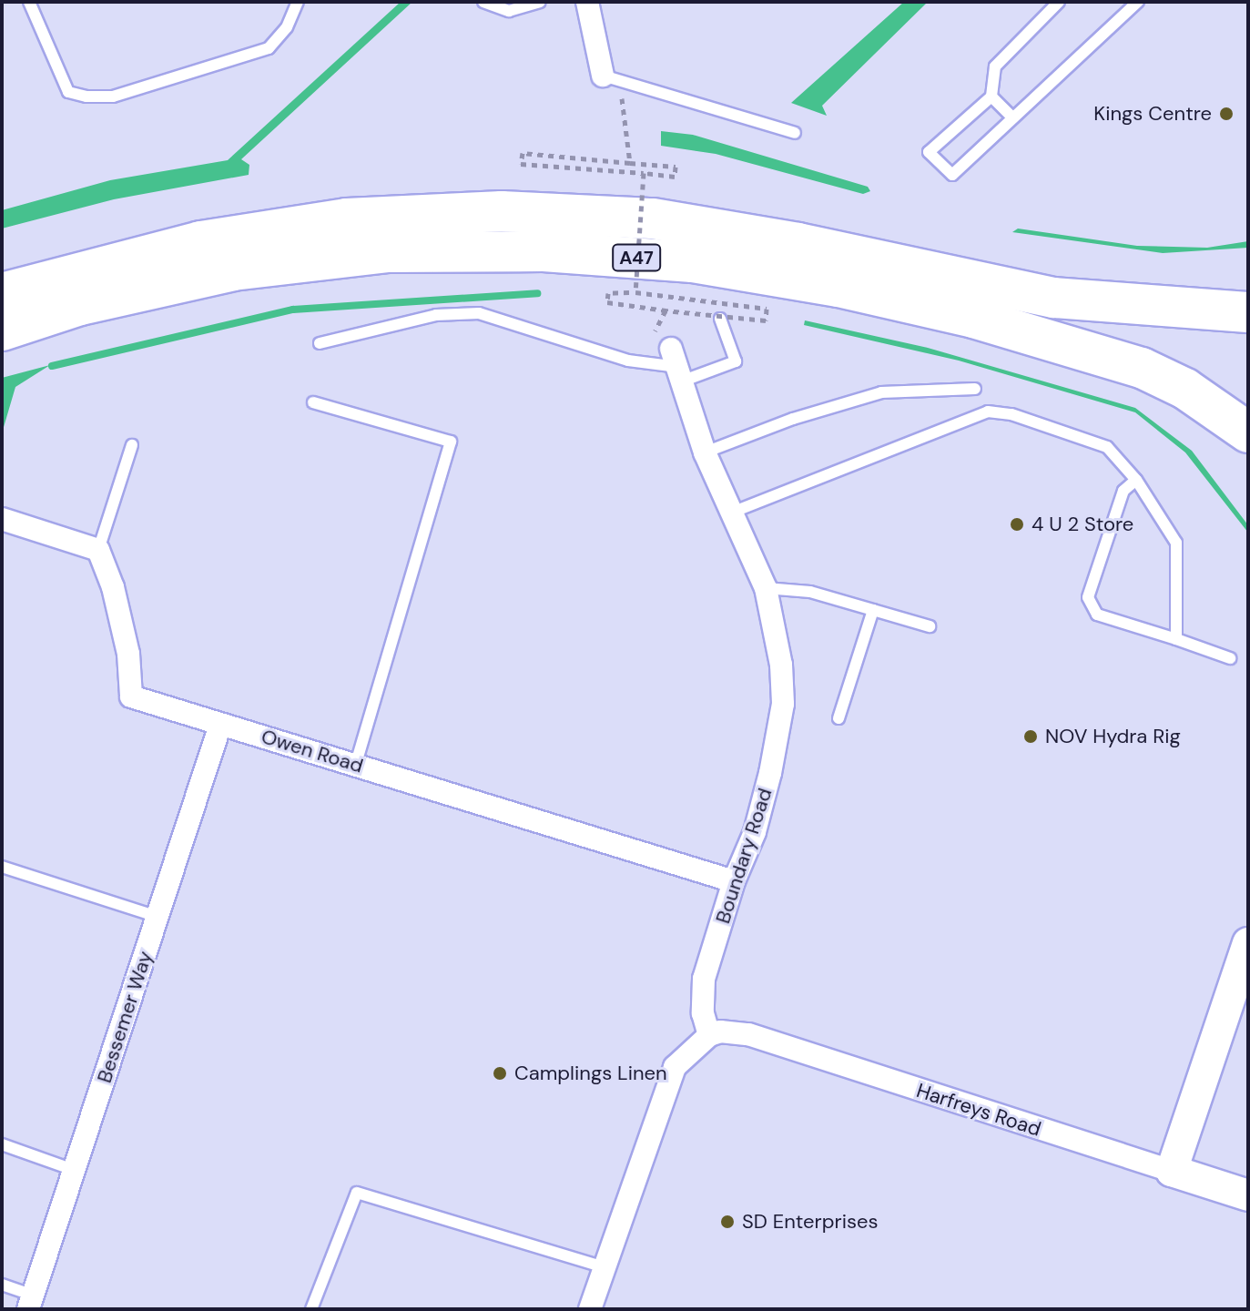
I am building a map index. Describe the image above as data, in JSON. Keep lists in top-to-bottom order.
{
  "streets": {
    "highway": ["A47"],
    "street": [
      "Owen Road",
      "Boundary Road",
      "Bessemer Way",
      "Harfreys Road"
    ]
  },
  "crossings": [
    ["Owen Road", "Boundary Road"],
    ["Owen Road", "Bessemer Way"],
    ["Boundary Road", "Harfreys Road"]
  ],
  "places": [
    "Kings Centre",
    "4 U 2 Store",
    "NOV Hydra Rig",
    "Camplings Linen",
    "SD Enterprises"
  ]
}
